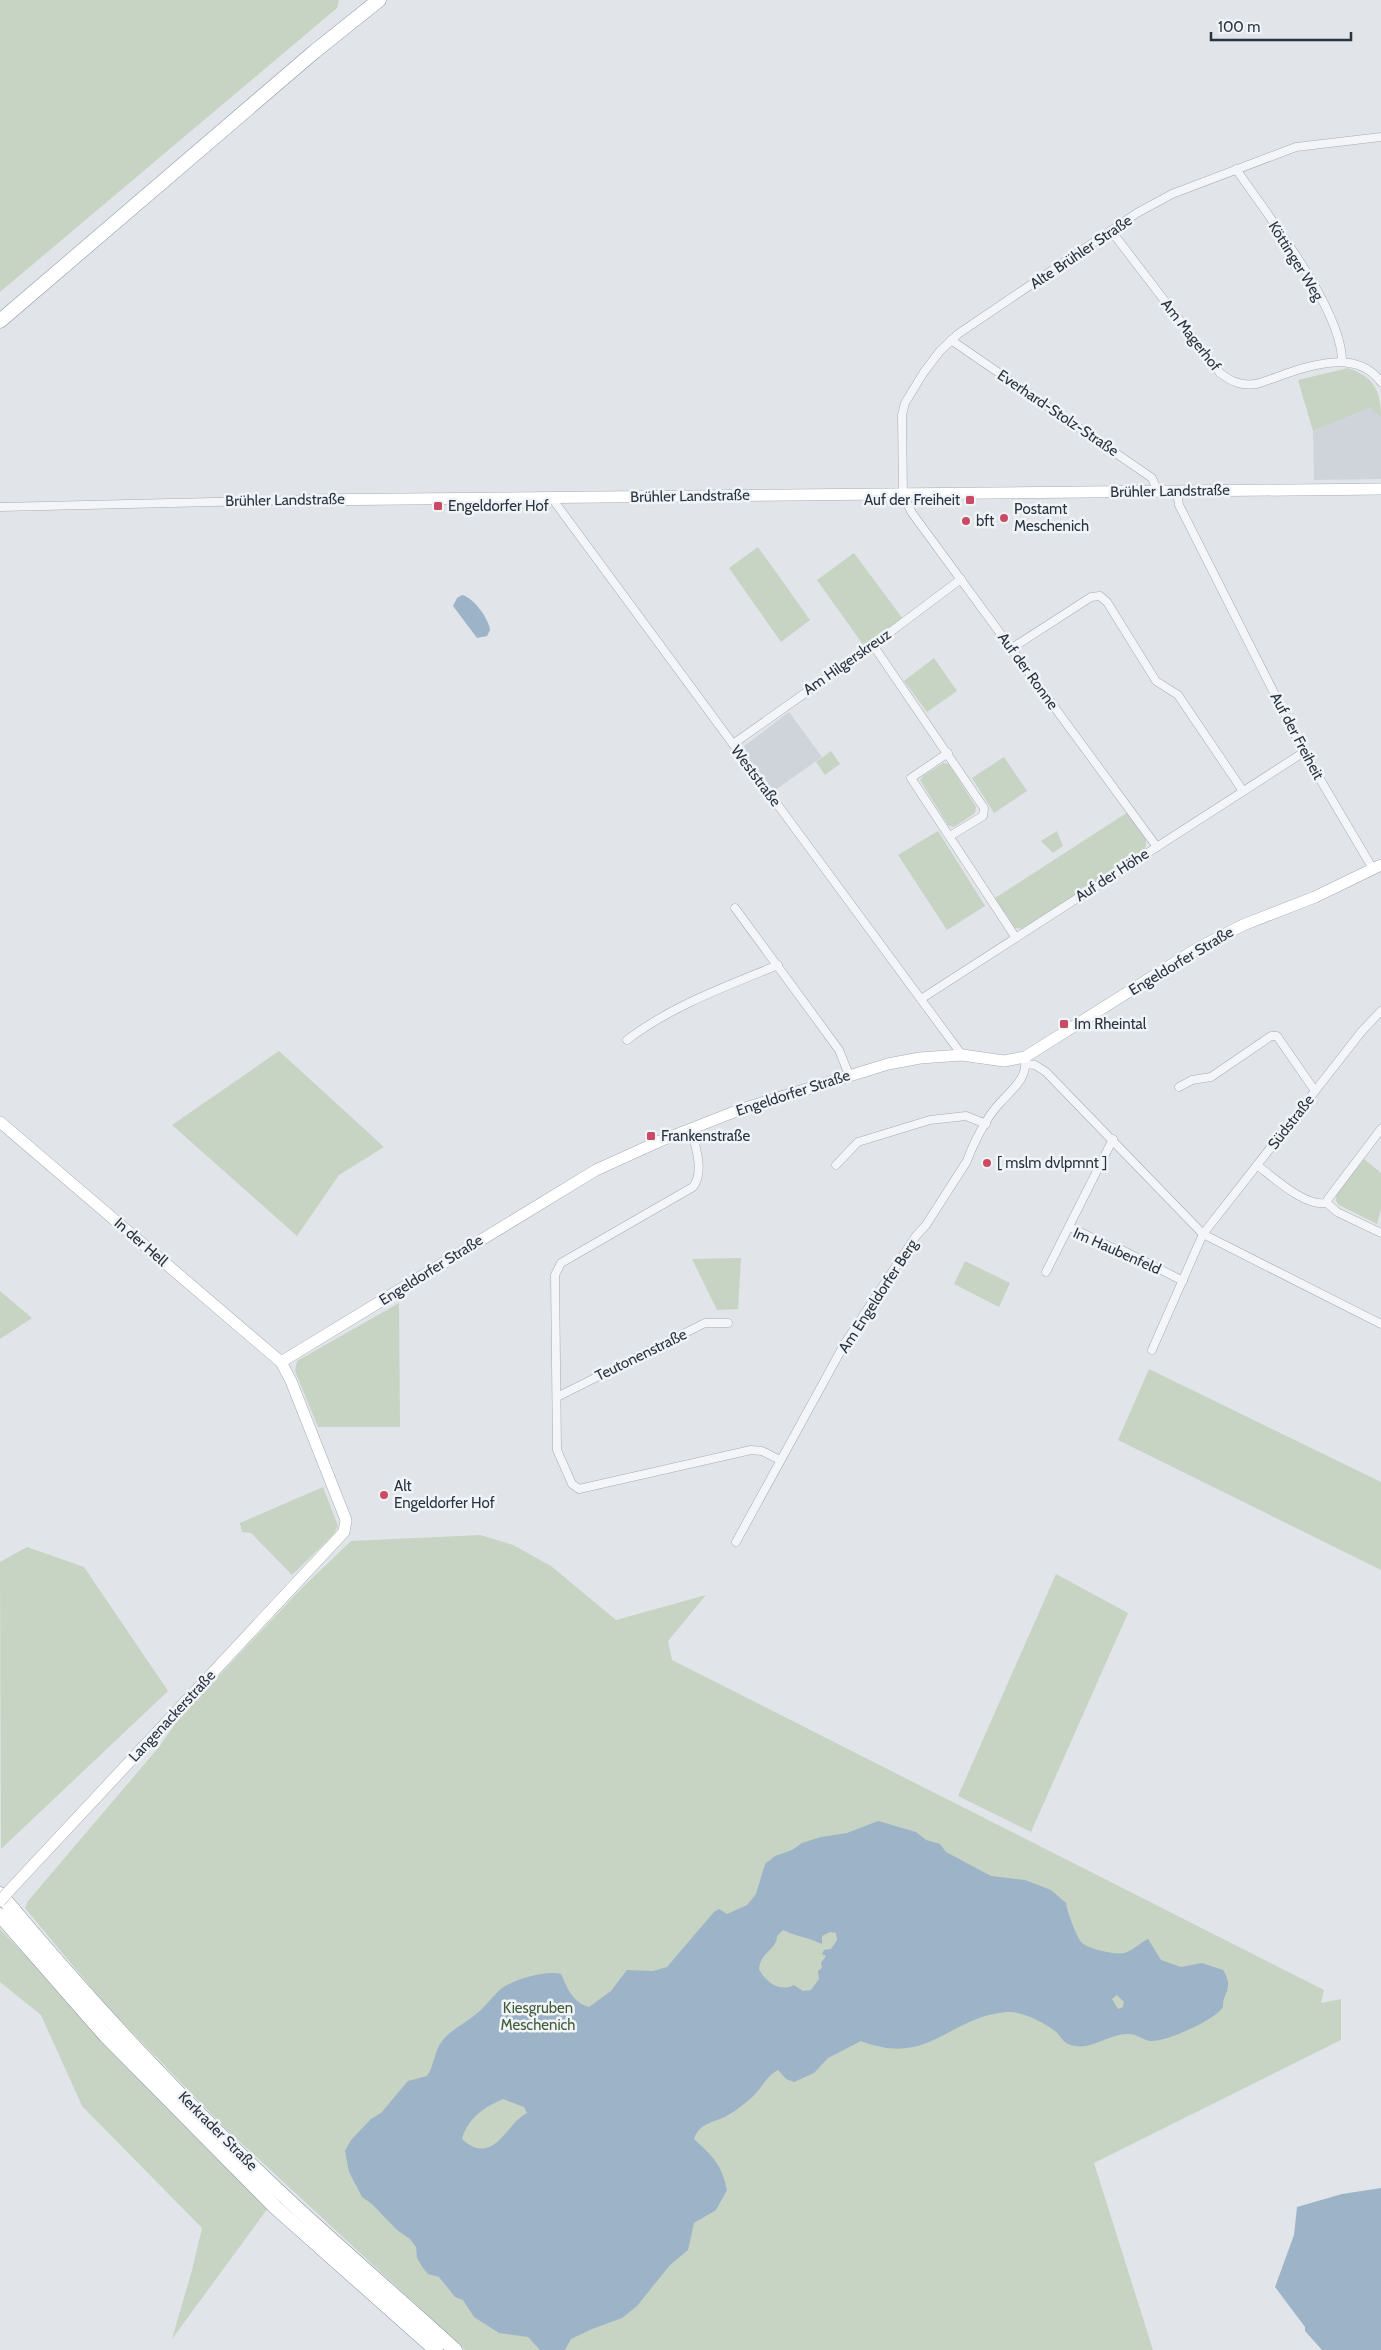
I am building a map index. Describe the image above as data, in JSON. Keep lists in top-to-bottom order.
{
  "streets": {
    "highway": ["Kerkrader Straße"],
    "street": [
      "Alte Brühler Straße",
      "Köttinger Weg",
      "Am Magerhof",
      "Everhard-Stolz-Straße",
      "Brühler Landstraße",
      "Am Hilgerskreuz",
      "Auf der Ronne",
      "Auf der Freiheit",
      "Weststraße",
      "Auf der Höhe",
      "Engeldorfer Straße",
      "Südstraße",
      "In der Hell",
      "Im Haubenfeld",
      "Am Engeldorfer Berg",
      "Teutonenstraße",
      "Langenackerstraße"
    ]
  },
  "crossings": [
    ["Alte Brühler Straße", "Köttinger Weg"],
    ["Alte Brühler Straße", "Am Magerhof"],
    ["Alte Brühler Straße", "Everhard-Stolz-Straße"],
    ["Alte Brühler Straße", "Brühler Landstraße"],
    ["Alte Brühler Straße", "Auf der Ronne"],
    ["Köttinger Weg", "Am Magerhof"],
    ["Everhard-Stolz-Straße", "Brühler Landstraße"],
    ["Brühler Landstraße", "Auf der Ronne"],
    ["Brühler Landstraße", "Auf der Freiheit"],
    ["Brühler Landstraße", "Weststraße"],
    ["Am Hilgerskreuz", "Auf der Ronne"],
    ["Am Hilgerskreuz", "Weststraße"],
    ["Auf der Ronne", "Auf der Höhe"],
    ["Auf der Freiheit", "Auf der Höhe"],
    ["Auf der Freiheit", "Engeldorfer Straße"],
    ["Weststraße", "Auf der Höhe"],
    ["Weststraße", "Engeldorfer Straße"],
    ["Engeldorfer Straße", "In der Hell"],
    ["Engeldorfer Straße", "Am Engeldorfer Berg"],
    ["Engeldorfer Straße", "Langenackerstraße"],
    ["In der Hell", "Langenackerstraße"],
    ["Langenackerstraße", "Kerkrader Straße"]
  ],
  "parks": ["Kiesgruben Meschenich"],
  "places": {
    "transit": [
      "Auf der Freiheit",
      "Engeldorfer Hof",
      "Im Rheintal",
      "Frankenstraße"
    ],
    "other": [
      "Postamt Meschenich",
      "bft",
      "[ mslm dvlpmnt ]",
      "Alt Engeldorfer Hof"
    ]
  },
  "scale_bar": "100 m"
}
